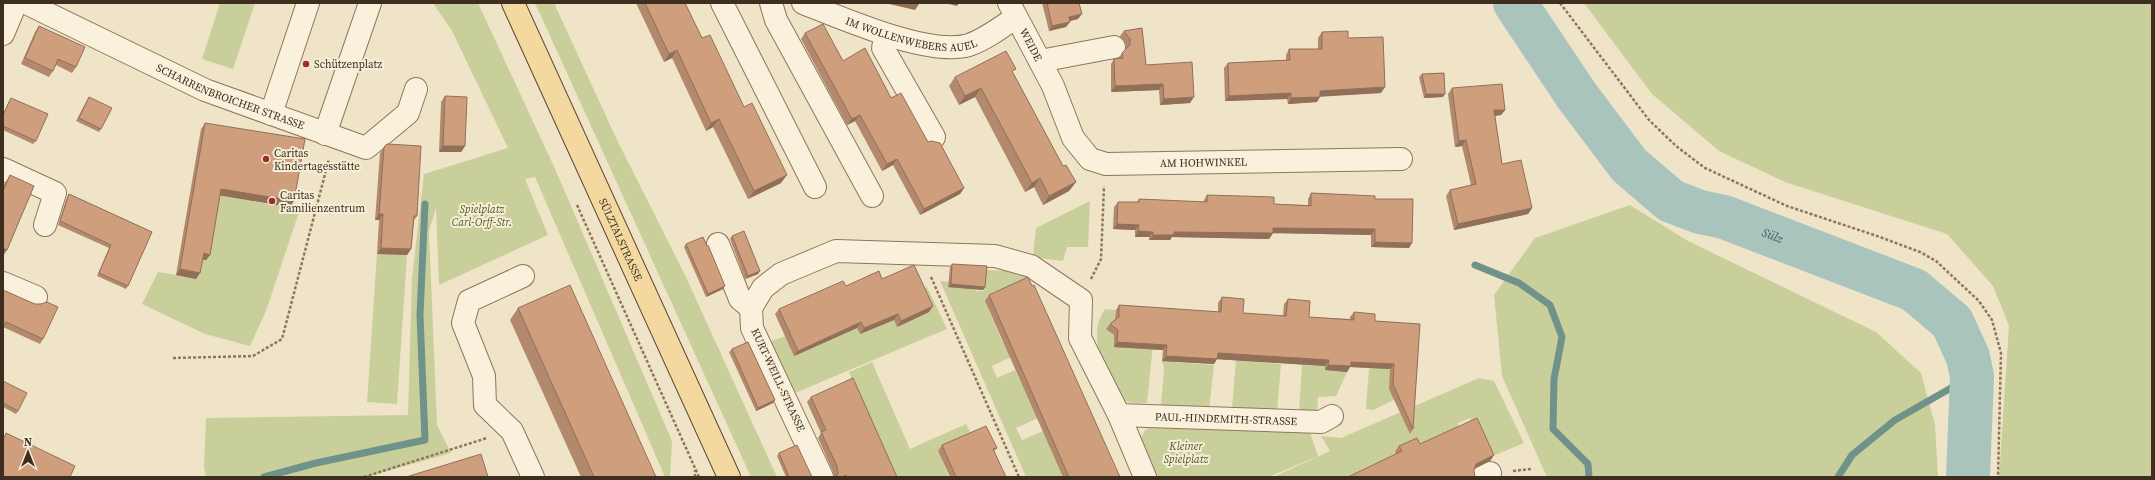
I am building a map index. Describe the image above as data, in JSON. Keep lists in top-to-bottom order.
{
  "streets": {
    "main road": ["SÜLZTALSTRASSE"],
    "street": [
      "IM WOLLENWEBERS AUEL",
      "WEIDE",
      "SCHARRENBROICHER STRASSE",
      "AM HOHWINKEL",
      "KURT-WEILL-STRASSE",
      "PAUL-HINDEMITH-STRASSE"
    ]
  },
  "crossings": [
    ["IM WOLLENWEBERS AUEL", "WEIDE"],
    ["WEIDE", "AM HOHWINKEL"]
  ],
  "water": ["Sülz"],
  "parks": ["Spielplatz Carl-Orff-Str.", "Kleiner Spielplatz"],
  "places": ["Schützenplatz", "Caritas Kindertagesstätte", "Caritas Familienzentrum"],
  "north": "top"
}
